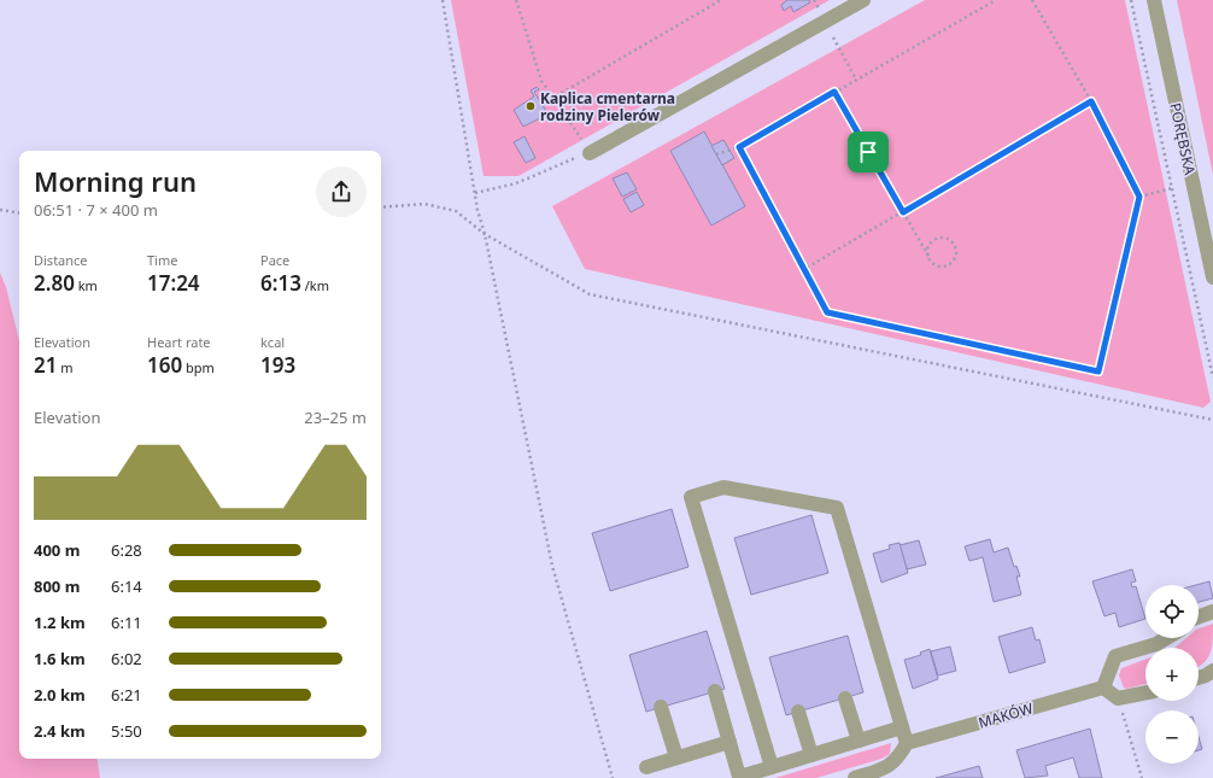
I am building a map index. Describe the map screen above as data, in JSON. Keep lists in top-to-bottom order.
{
  "streets": {
    "street": ["PORĘBSKA", "MAKÓW"]
  },
  "places": ["Kaplica cmentarna rodziny Pielerów"],
  "page": {
    "heading": ["Morning run", "06:51 · 7 × 400 m"],
    "stats": [
      ["Distance", "2.80 km"],
      ["Time", "17:24"],
      ["Pace", "6:13 /km"],
      ["Elevation", "21 m"],
      ["Heart rate", "160 bpm"],
      ["kcal", "193"]
    ],
    "chart": ["Elevation", "23–25 m"],
    "list": [
      {
        "name": "400 m",
        "note": "6:28"
      },
      {
        "name": "800 m",
        "note": "6:14"
      },
      {
        "name": "1.2 km",
        "note": "6:11"
      },
      {
        "name": "1.6 km",
        "note": "6:02"
      },
      {
        "name": "2.0 km",
        "note": "6:21"
      },
      {
        "name": "2.4 km",
        "note": "5:50"
      }
    ],
    "map_buttons": ["+", "−"]
  }
}
